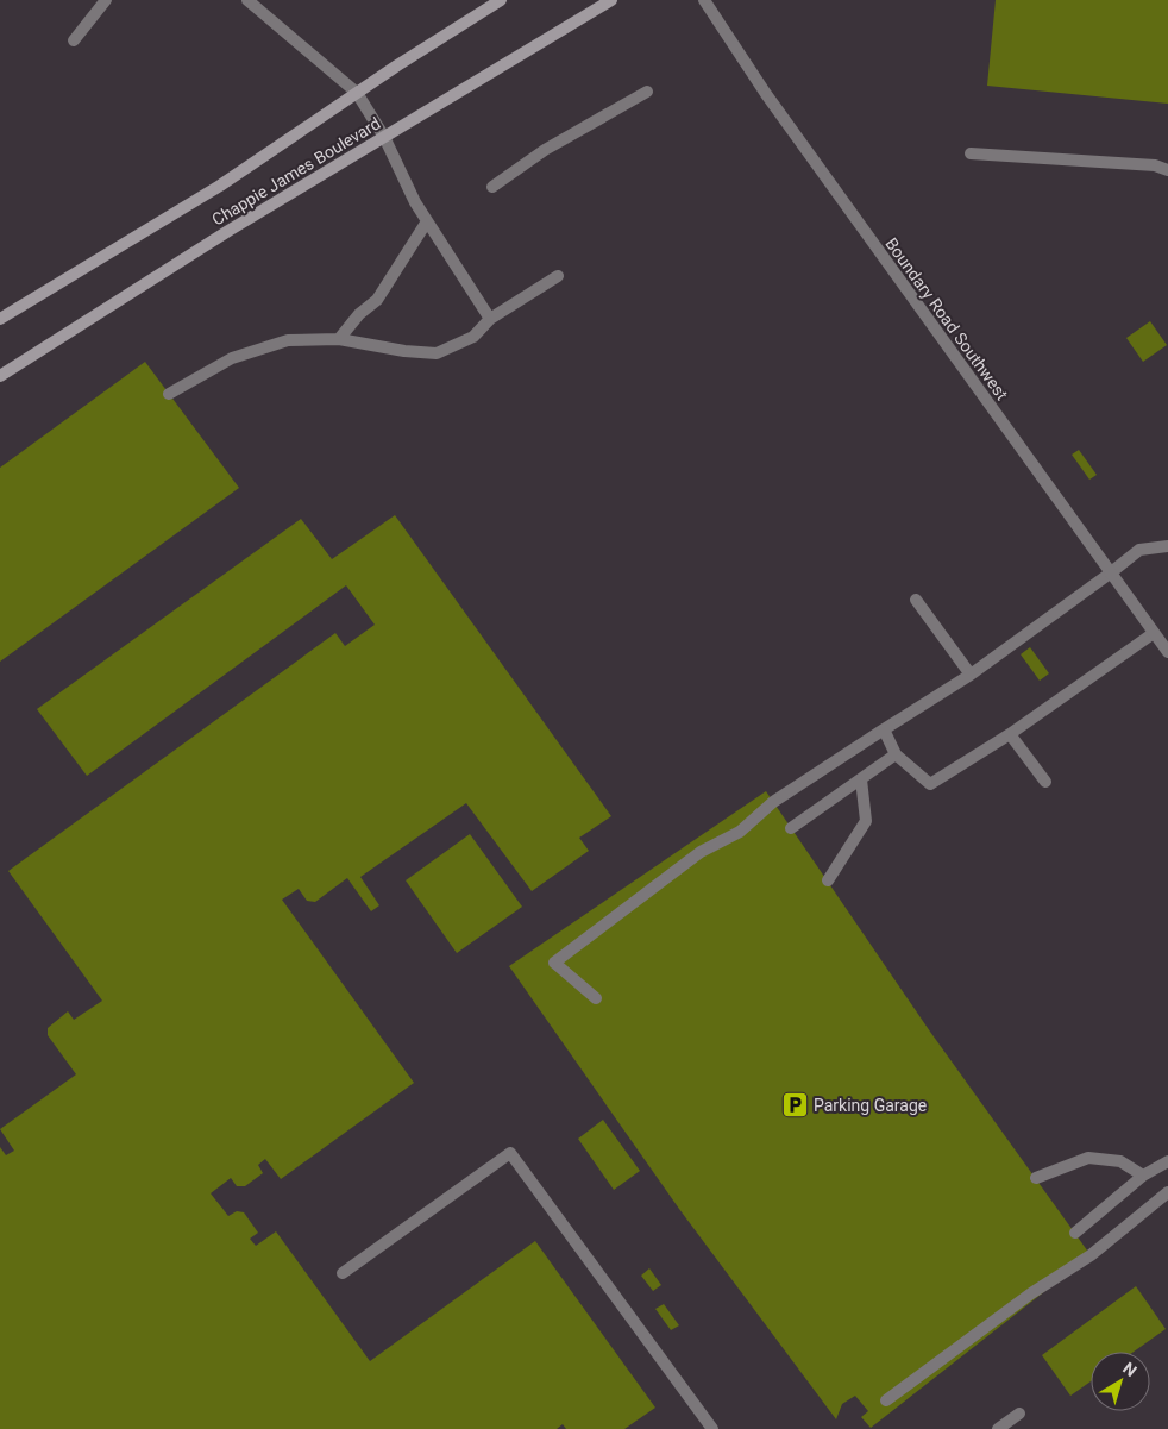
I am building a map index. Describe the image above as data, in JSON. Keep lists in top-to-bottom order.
{
  "streets": {
    "street": ["Chappie James Boulevard", "Boundary Road Southwest"]
  },
  "places": {
    "parking": ["Parking Garage"]
  },
  "north": "top right"
}
